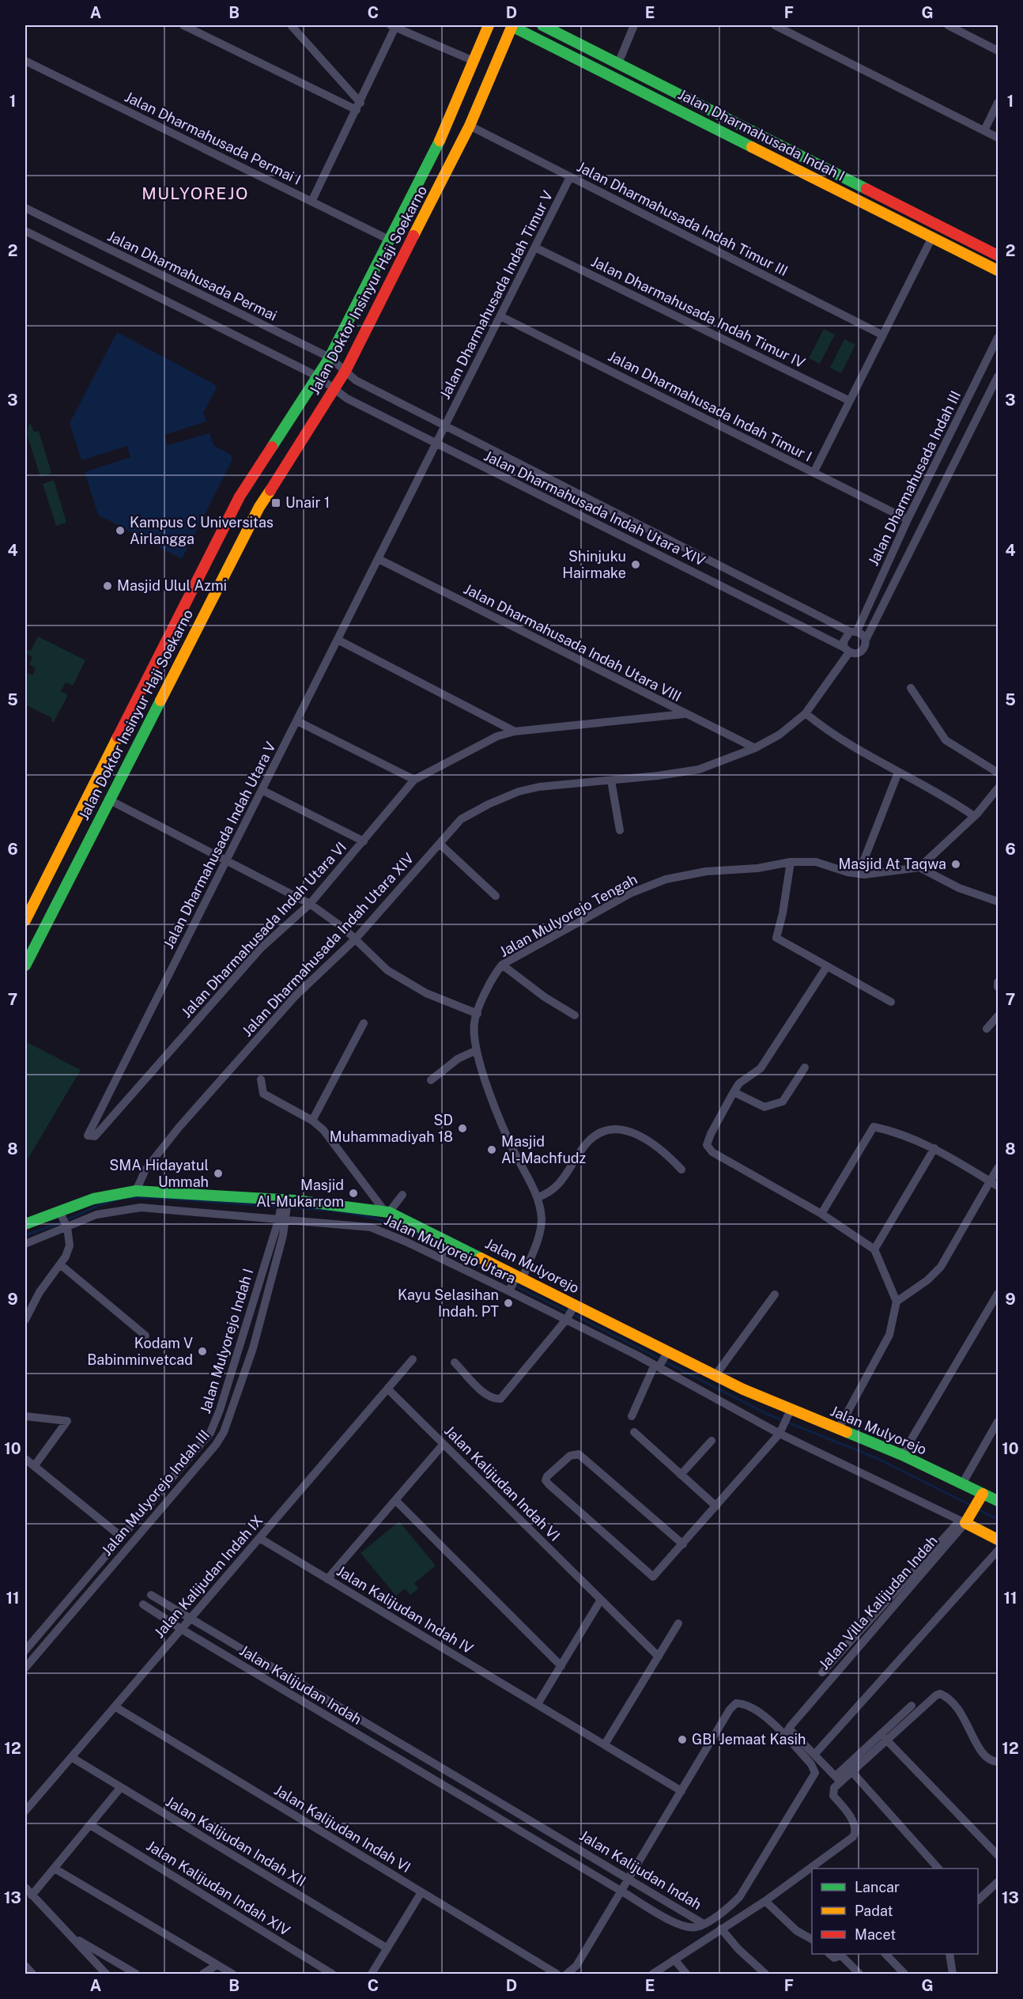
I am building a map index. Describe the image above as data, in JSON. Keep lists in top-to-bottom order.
{
  "streets": {
    "main road": [
      "Jalan Dharmahusada Indah I",
      "Jalan Doktor Insinyur Haji Soekarno",
      "Jalan Mulyorejo",
      "Jalan Villa Kalijudan Indah"
    ],
    "street": [
      "Jalan Dharmahusada Permai I",
      "Jalan Dharmahusada Indah Timur III",
      "Jalan Dharmahusada Permai",
      "Jalan Dharmahusada Indah Timur V",
      "Jalan Dharmahusada Indah Timur IV",
      "Jalan Dharmahusada Indah Timur I",
      "Jalan Dharmahusada Indah III",
      "Jalan Dharmahusada Indah Utara XIV",
      "Jalan Dharmahusada Indah Utara VIII",
      "Jalan Dharmahusada Indah Utara V",
      "Jalan Mulyorejo Tengah",
      "Jalan Dharmahusada Indah Utara VI",
      "Jalan Mulyorejo Utara",
      "Jalan Mulyorejo Indah I",
      "Jalan Kalijudan Indah VI",
      "Jalan Mulyorejo Indah III",
      "Jalan Kalijudan Indah IX",
      "Jalan Kalijudan Indah IV",
      "Jalan Kalijudan Indah",
      "Jalan Kalijudan Indah XII",
      "Jalan Kalijudan Indah XIV"
    ]
  },
  "crossings": [
    ["Jalan Dharmahusada Indah I", "Jalan Doktor Insinyur Haji Soekarno"],
    ["Jalan Dharmahusada Permai I", "Jalan Doktor Insinyur Haji Soekarno"],
    ["Jalan Dharmahusada Indah Timur III", "Jalan Doktor Insinyur Haji Soekarno"],
    ["Jalan Dharmahusada Indah Timur III", "Jalan Dharmahusada Indah Timur V"],
    ["Jalan Dharmahusada Permai", "Jalan Doktor Insinyur Haji Soekarno"],
    ["Jalan Dharmahusada Permai", "Jalan Dharmahusada Indah Utara XIV"],
    ["Jalan Doktor Insinyur Haji Soekarno", "Jalan Dharmahusada Indah Utara XIV"],
    ["Jalan Dharmahusada Indah Timur V", "Jalan Dharmahusada Indah Timur IV"],
    ["Jalan Dharmahusada Indah Timur V", "Jalan Dharmahusada Indah Timur I"],
    ["Jalan Dharmahusada Indah Timur V", "Jalan Dharmahusada Indah Utara XIV"],
    ["Jalan Dharmahusada Indah Timur V", "Jalan Dharmahusada Indah Utara V"],
    ["Jalan Dharmahusada Indah Timur I", "Jalan Dharmahusada Indah III"],
    ["Jalan Dharmahusada Indah III", "Jalan Dharmahusada Indah Utara XIV"],
    ["Jalan Dharmahusada Indah Utara XIV", "Jalan Dharmahusada Indah Utara VIII"],
    ["Jalan Dharmahusada Indah Utara XIV", "Jalan Dharmahusada Indah Utara V"],
    ["Jalan Dharmahusada Indah Utara XIV", "Jalan Mulyorejo"],
    ["Jalan Dharmahusada Indah Utara VIII", "Jalan Dharmahusada Indah Utara V"],
    ["Jalan Dharmahusada Indah Utara VIII", "Jalan Dharmahusada Indah Utara VI"],
    ["Jalan Dharmahusada Indah Utara V", "Jalan Dharmahusada Indah Utara VI"],
    ["Jalan Mulyorejo Tengah", "Jalan Mulyorejo Utara"],
    ["Jalan Mulyorejo Tengah", "Jalan Mulyorejo"],
    ["Jalan Mulyorejo Utara", "Jalan Mulyorejo"],
    ["Jalan Mulyorejo Utara", "Jalan Mulyorejo Indah I"],
    ["Jalan Mulyorejo Utara", "Jalan Mulyorejo Indah III"],
    ["Jalan Mulyorejo Utara", "Jalan Villa Kalijudan Indah"],
    ["Jalan Mulyorejo", "Jalan Mulyorejo Indah III"],
    ["Jalan Mulyorejo", "Jalan Villa Kalijudan Indah"],
    ["Jalan Mulyorejo Indah I", "Jalan Mulyorejo Indah III"],
    ["Jalan Kalijudan Indah VI", "Jalan Kalijudan Indah IX"],
    ["Jalan Kalijudan Indah IX", "Jalan Kalijudan Indah IV"],
    ["Jalan Kalijudan Indah IX", "Jalan Kalijudan Indah"],
    ["Jalan Kalijudan Indah IX", "Jalan Kalijudan Indah XII"]
  ],
  "districts": ["MULYOREJO"],
  "places": {
    "transit": ["Unair 1"],
    "other": [
      "Kampus C Universitas Airlangga",
      "Shinjuku Hairmake",
      "Masjid Ulul Azmi",
      "Masjid At Taqwa",
      "SD Muhammadiyah 18",
      "Masjid Al-Machfudz",
      "SMA Hidayatul Ummah",
      "Masjid Al-Mukarrom",
      "Kayu Selasihan Indah. PT",
      "Kodam V Babinminvetcad",
      "GBI Jemaat Kasih"
    ]
  },
  "legend": ["Lancar", "Padat", "Macet"],
  "grid": {
    "columns": [
      "A",
      "B",
      "C",
      "D",
      "E",
      "F",
      "G"
    ],
    "rows": [
      "1",
      "2",
      "3",
      "4",
      "5",
      "6",
      "7",
      "8",
      "9",
      "10",
      "11",
      "12",
      "13"
    ]
  }
}
